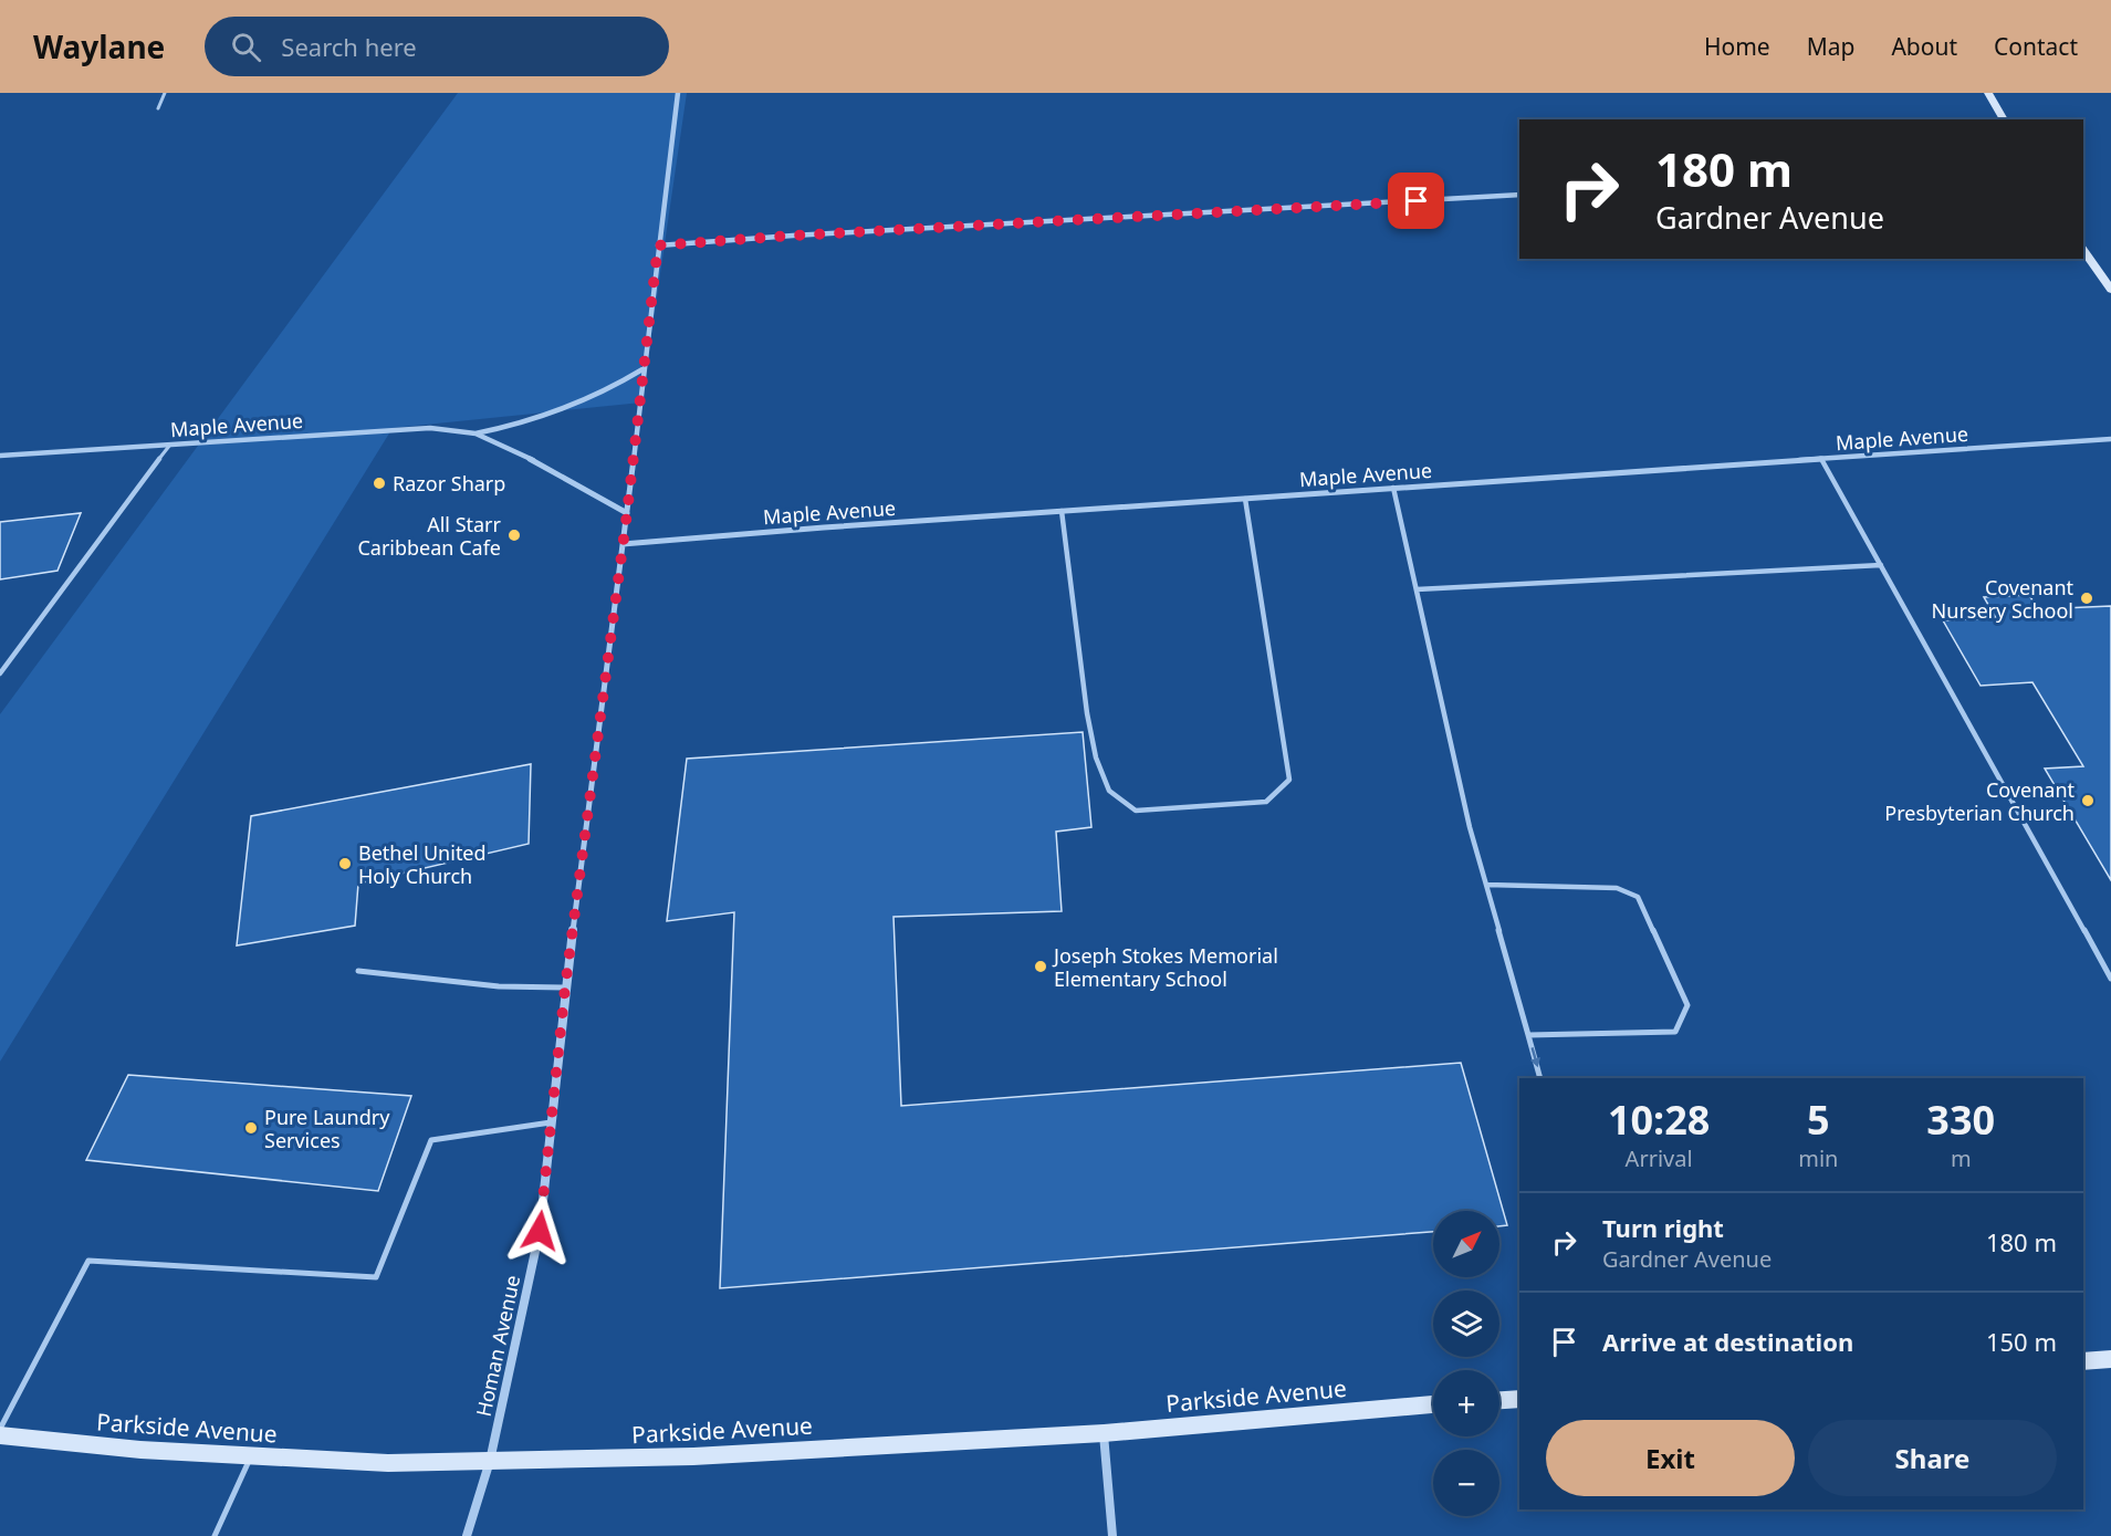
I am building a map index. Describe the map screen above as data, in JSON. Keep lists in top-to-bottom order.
{
  "streets": {
    "main road": ["Parkside Avenue"],
    "street": ["Maple Avenue", "Homan Avenue"]
  },
  "crossings": [
    ["Maple Avenue", "Homan Avenue"],
    ["Homan Avenue", "Parkside Avenue"]
  ],
  "places": [
    "Razor Sharp",
    "All Starr Caribbean Cafe",
    "Covenant Nursery School",
    "Covenant Presbyterian Church",
    "Bethel United Holy Church",
    "Joseph Stokes Memorial Elementary School",
    "Pure Laundry Services"
  ],
  "north": "top right",
  "page": {
    "header": "Waylane",
    "search": "Search here",
    "nav": [
      "Home",
      "Map",
      "About",
      "Contact"
    ],
    "turn": ["180 m", "Gardner Avenue"],
    "eta": [
      "10:28",
      "Arrival",
      "5",
      "min",
      "330",
      "m"
    ],
    "list": [
      {
        "name": "Turn right",
        "note": "Gardner Avenue",
        "value": "180 m"
      },
      {
        "name": "Arrive at destination",
        "value": "150 m"
      }
    ],
    "map_buttons": ["+", "−"],
    "buttons": ["Exit", "Share"]
  }
}
